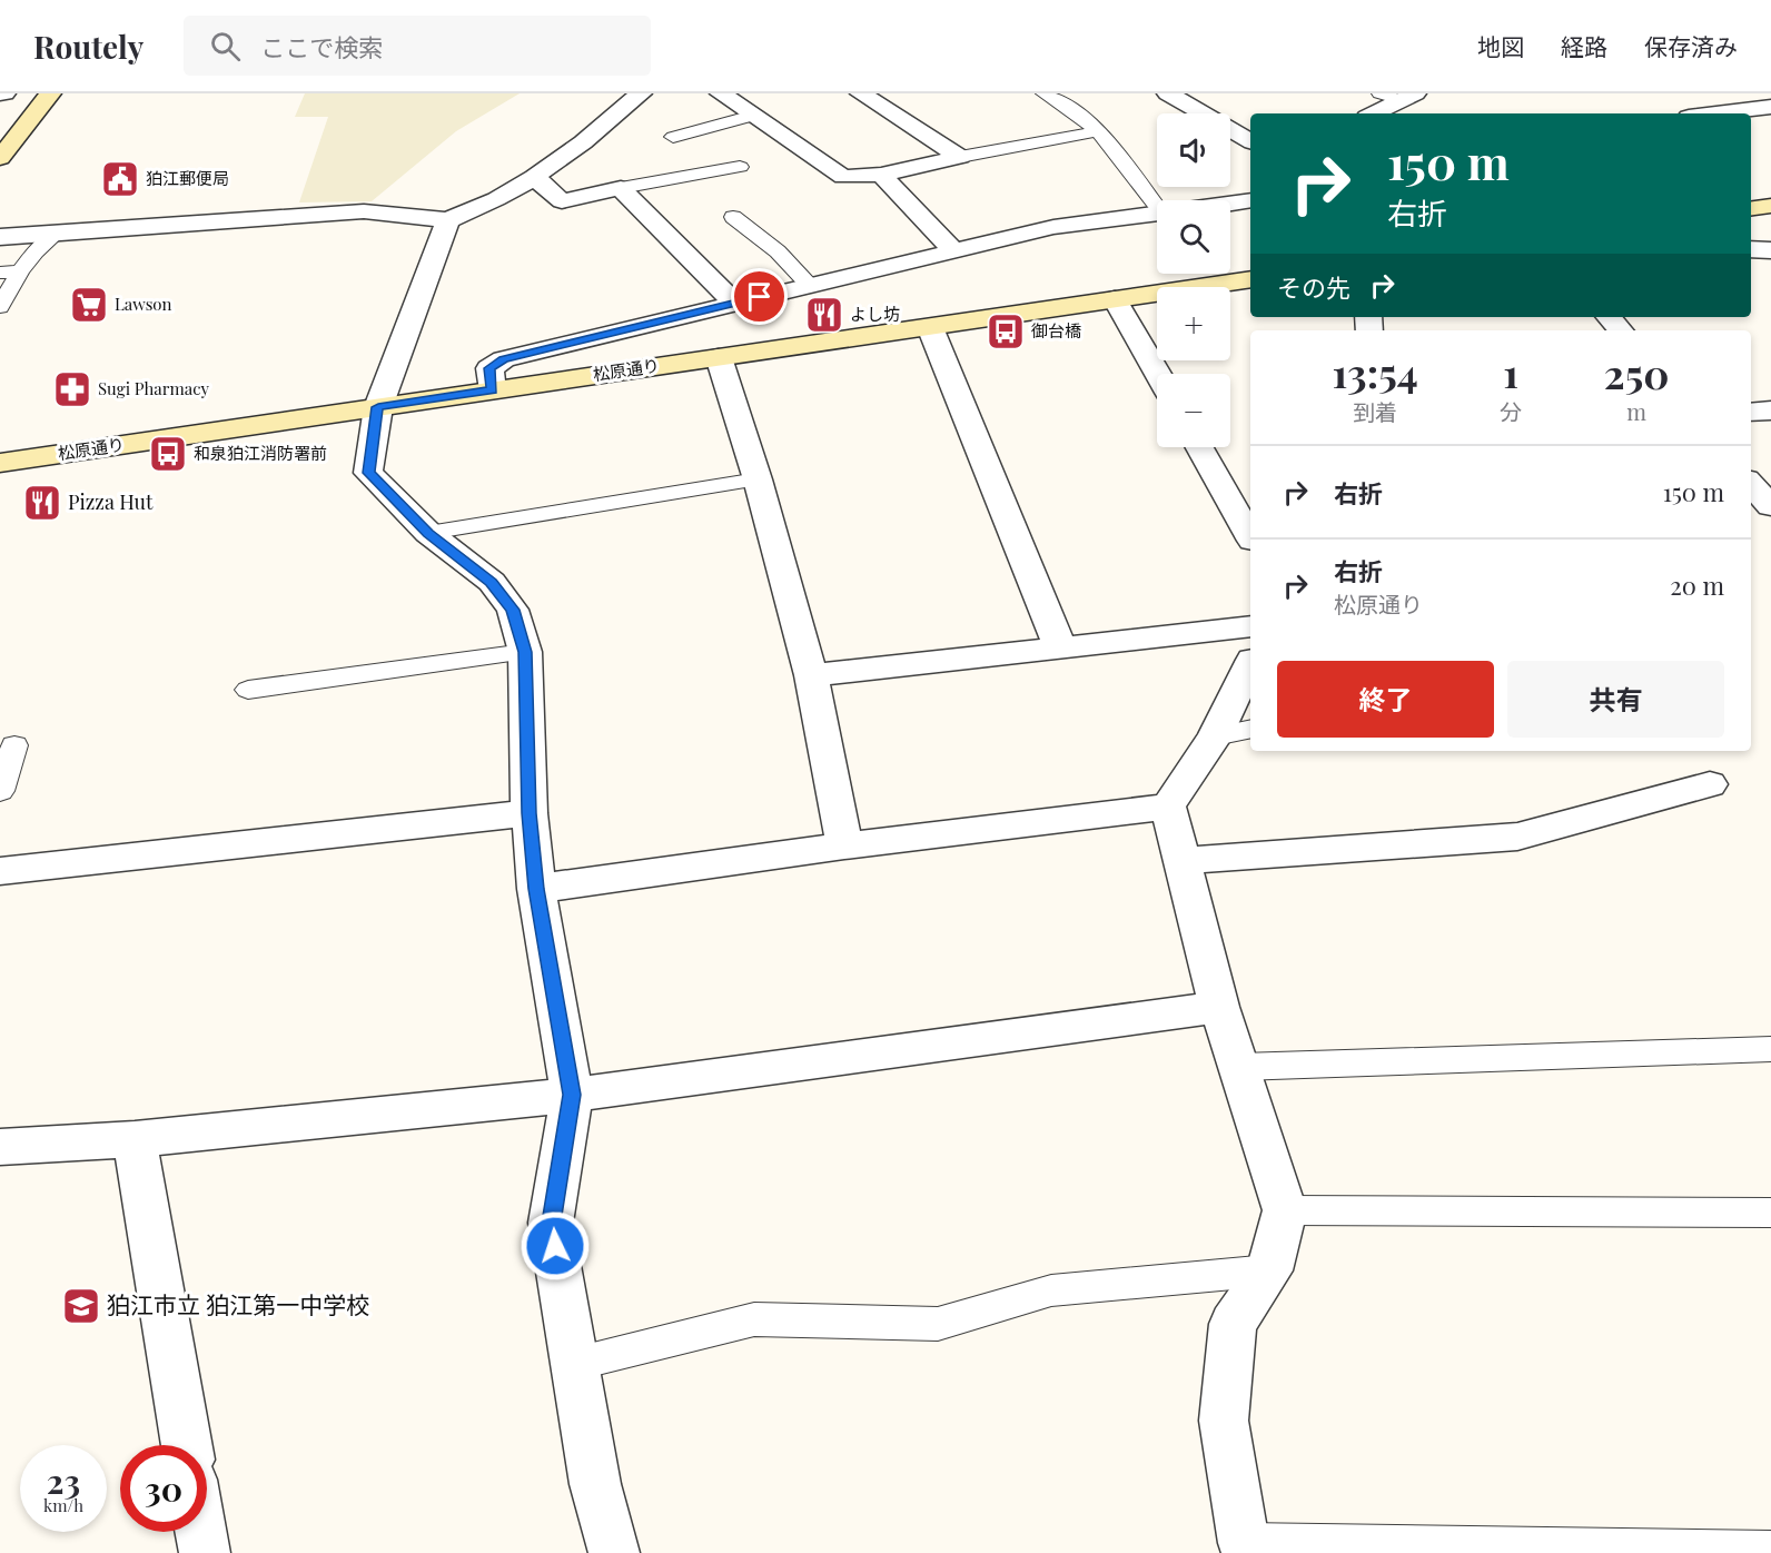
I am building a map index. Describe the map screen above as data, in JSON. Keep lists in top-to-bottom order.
{
  "streets": {
    "main road": ["松原通り"]
  },
  "places": {
    "public building": ["狛江郵便局"],
    "supermarket": ["Lawson"],
    "restaurant": ["よし坊", "Pizza Hut"],
    "bus stop": ["御台橋", "和泉狛江消防署前"],
    "pharmacy": ["Sugi Pharmacy"],
    "school or university": ["狛江市立 狛江第一中学校"]
  },
  "page": {
    "header": "Routely",
    "search": "ここで検索",
    "nav": ["地図", "経路", "保存済み"],
    "map_buttons": ["+", "−"],
    "turn": ["150 m", "右折"],
    "then": "その先",
    "eta": [
      "13:54",
      "到着",
      "1",
      "分",
      "250",
      "m"
    ],
    "list": [
      {
        "name": "右折",
        "value": "150 m"
      },
      {
        "name": "右折",
        "note": "松原通り",
        "value": "20 m"
      }
    ],
    "buttons": ["終了", "共有"],
    "speed": "23 km/h",
    "limit": "30"
  }
}
